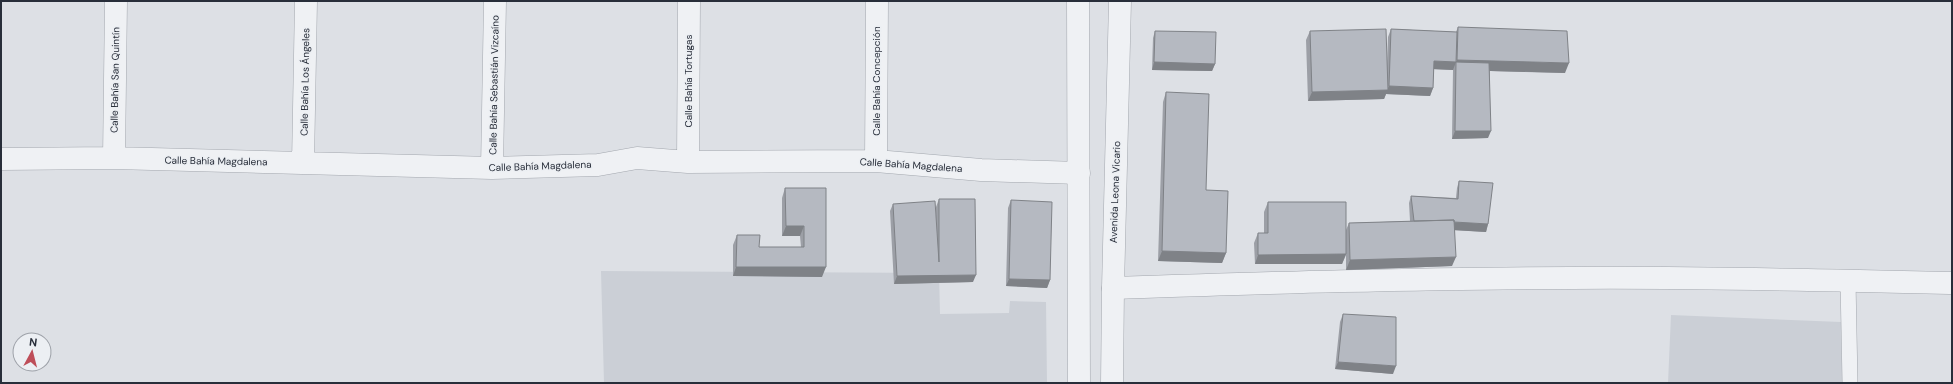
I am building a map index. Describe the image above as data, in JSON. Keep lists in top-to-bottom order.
{
  "streets": {
    "street": [
      "Calle Bahía San Quintín",
      "Calle Bahía Tortugas",
      "Calle Bahía Concepción",
      "Calle Bahía Los Ángeles",
      "Calle Bahía Sebastián Vizcaíno",
      "Calle Bahía Magdalena",
      "Avenida Leona Vicario"
    ]
  },
  "crossings": [
    ["Calle Bahía San Quintín", "Calle Bahía Magdalena"],
    ["Calle Bahía Tortugas", "Calle Bahía Magdalena"],
    ["Calle Bahía Concepción", "Calle Bahía Magdalena"],
    ["Calle Bahía Los Ángeles", "Calle Bahía Magdalena"],
    ["Calle Bahía Sebastián Vizcaíno", "Calle Bahía Magdalena"]
  ],
  "north": "top"
}
